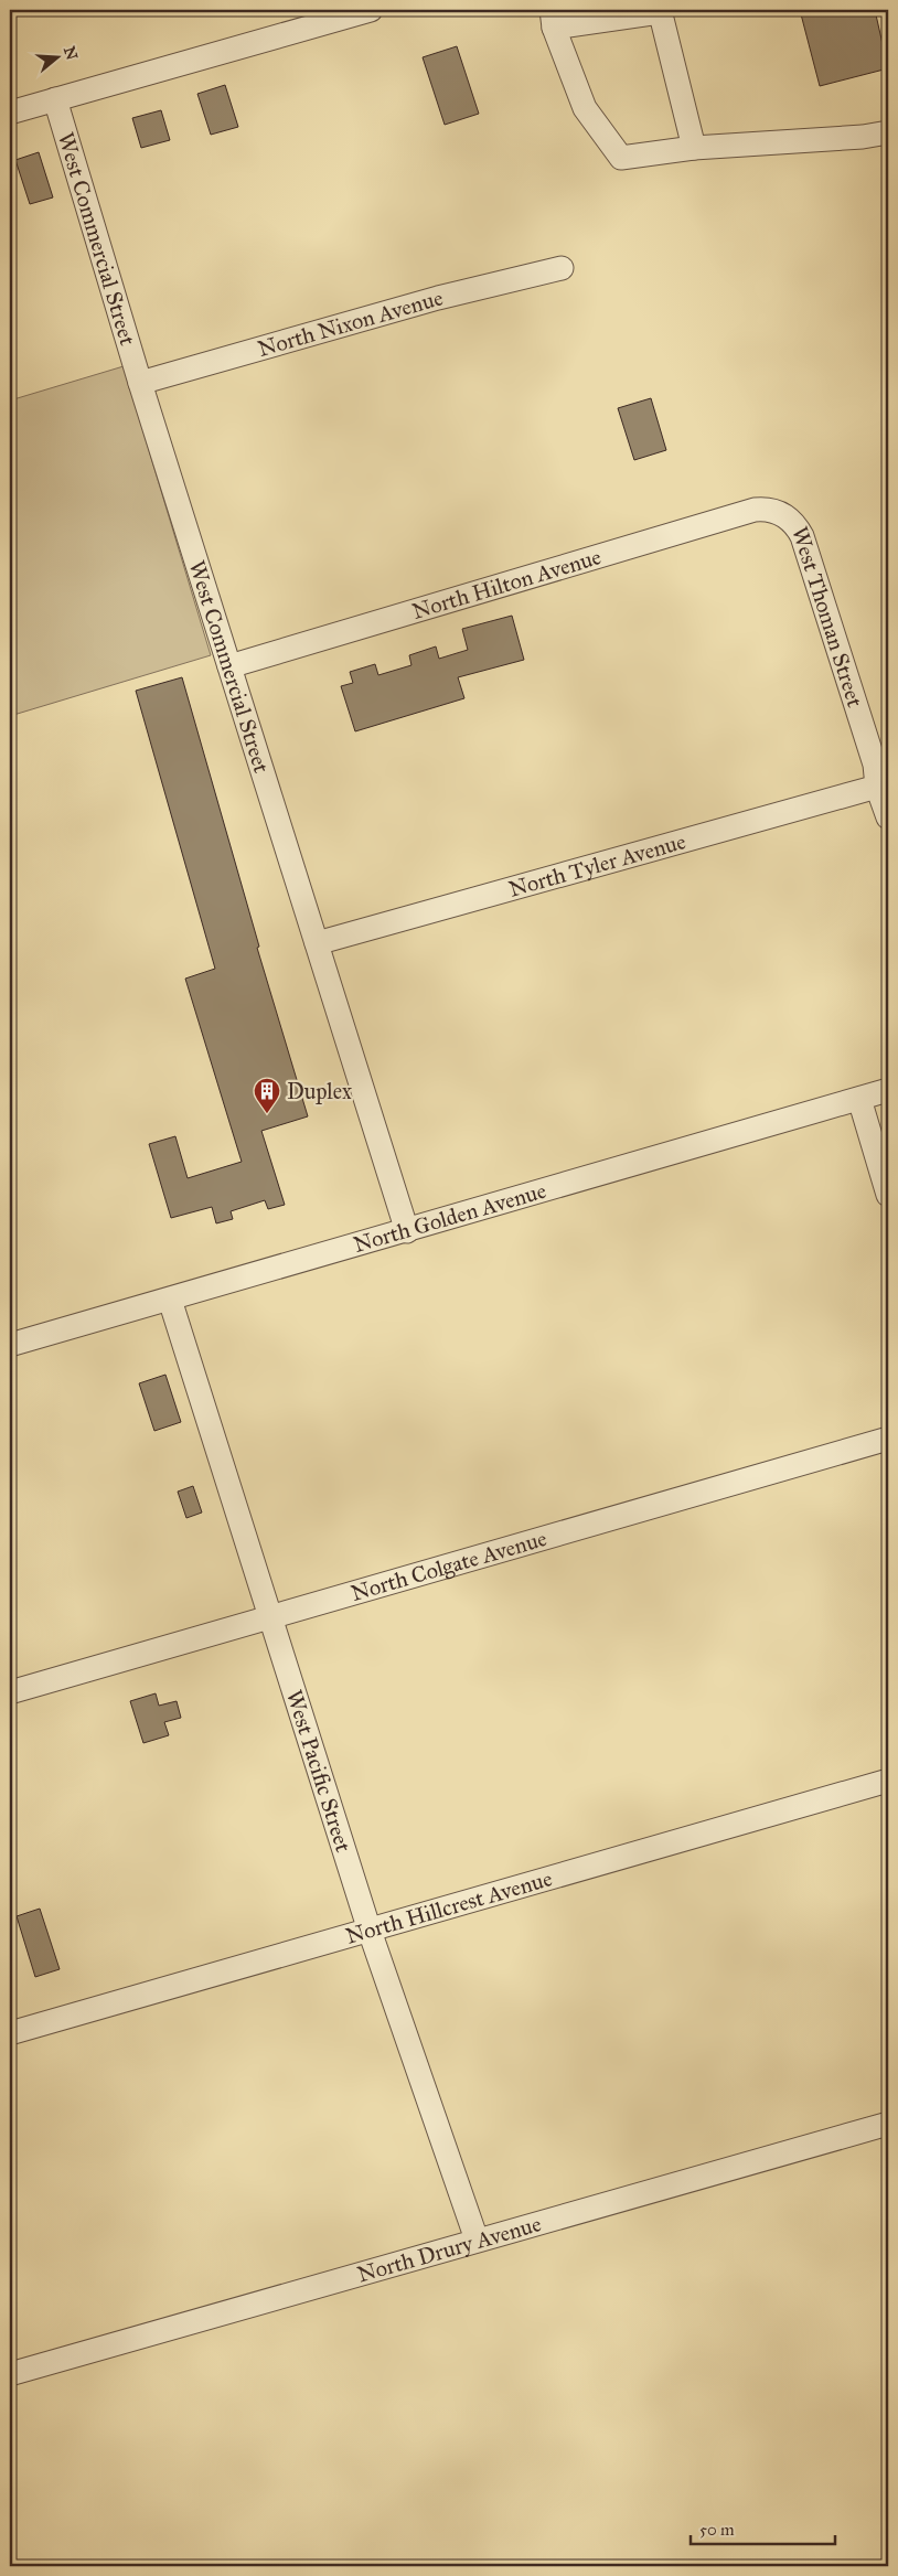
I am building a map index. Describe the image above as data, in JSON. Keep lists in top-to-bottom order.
{
  "streets": {
    "street": [
      "West Commercial Street",
      "North Nixon Avenue",
      "North Hilton Avenue",
      "West Thoman Street",
      "North Tyler Avenue",
      "North Golden Avenue",
      "North Colgate Avenue",
      "West Pacific Street",
      "North Hillcrest Avenue",
      "North Drury Avenue"
    ]
  },
  "crossings": [
    ["West Commercial Street", "North Nixon Avenue"],
    ["West Commercial Street", "North Hilton Avenue"],
    ["West Commercial Street", "North Tyler Avenue"],
    ["West Commercial Street", "North Golden Avenue"],
    ["North Hilton Avenue", "West Thoman Street"],
    ["West Thoman Street", "North Tyler Avenue"],
    ["North Golden Avenue", "West Pacific Street"],
    ["North Colgate Avenue", "West Pacific Street"],
    ["West Pacific Street", "North Hillcrest Avenue"],
    ["West Pacific Street", "North Drury Avenue"]
  ],
  "places": {
    "building": ["Duplex"]
  },
  "scale_bar": "50 m",
  "north": "right"
}
